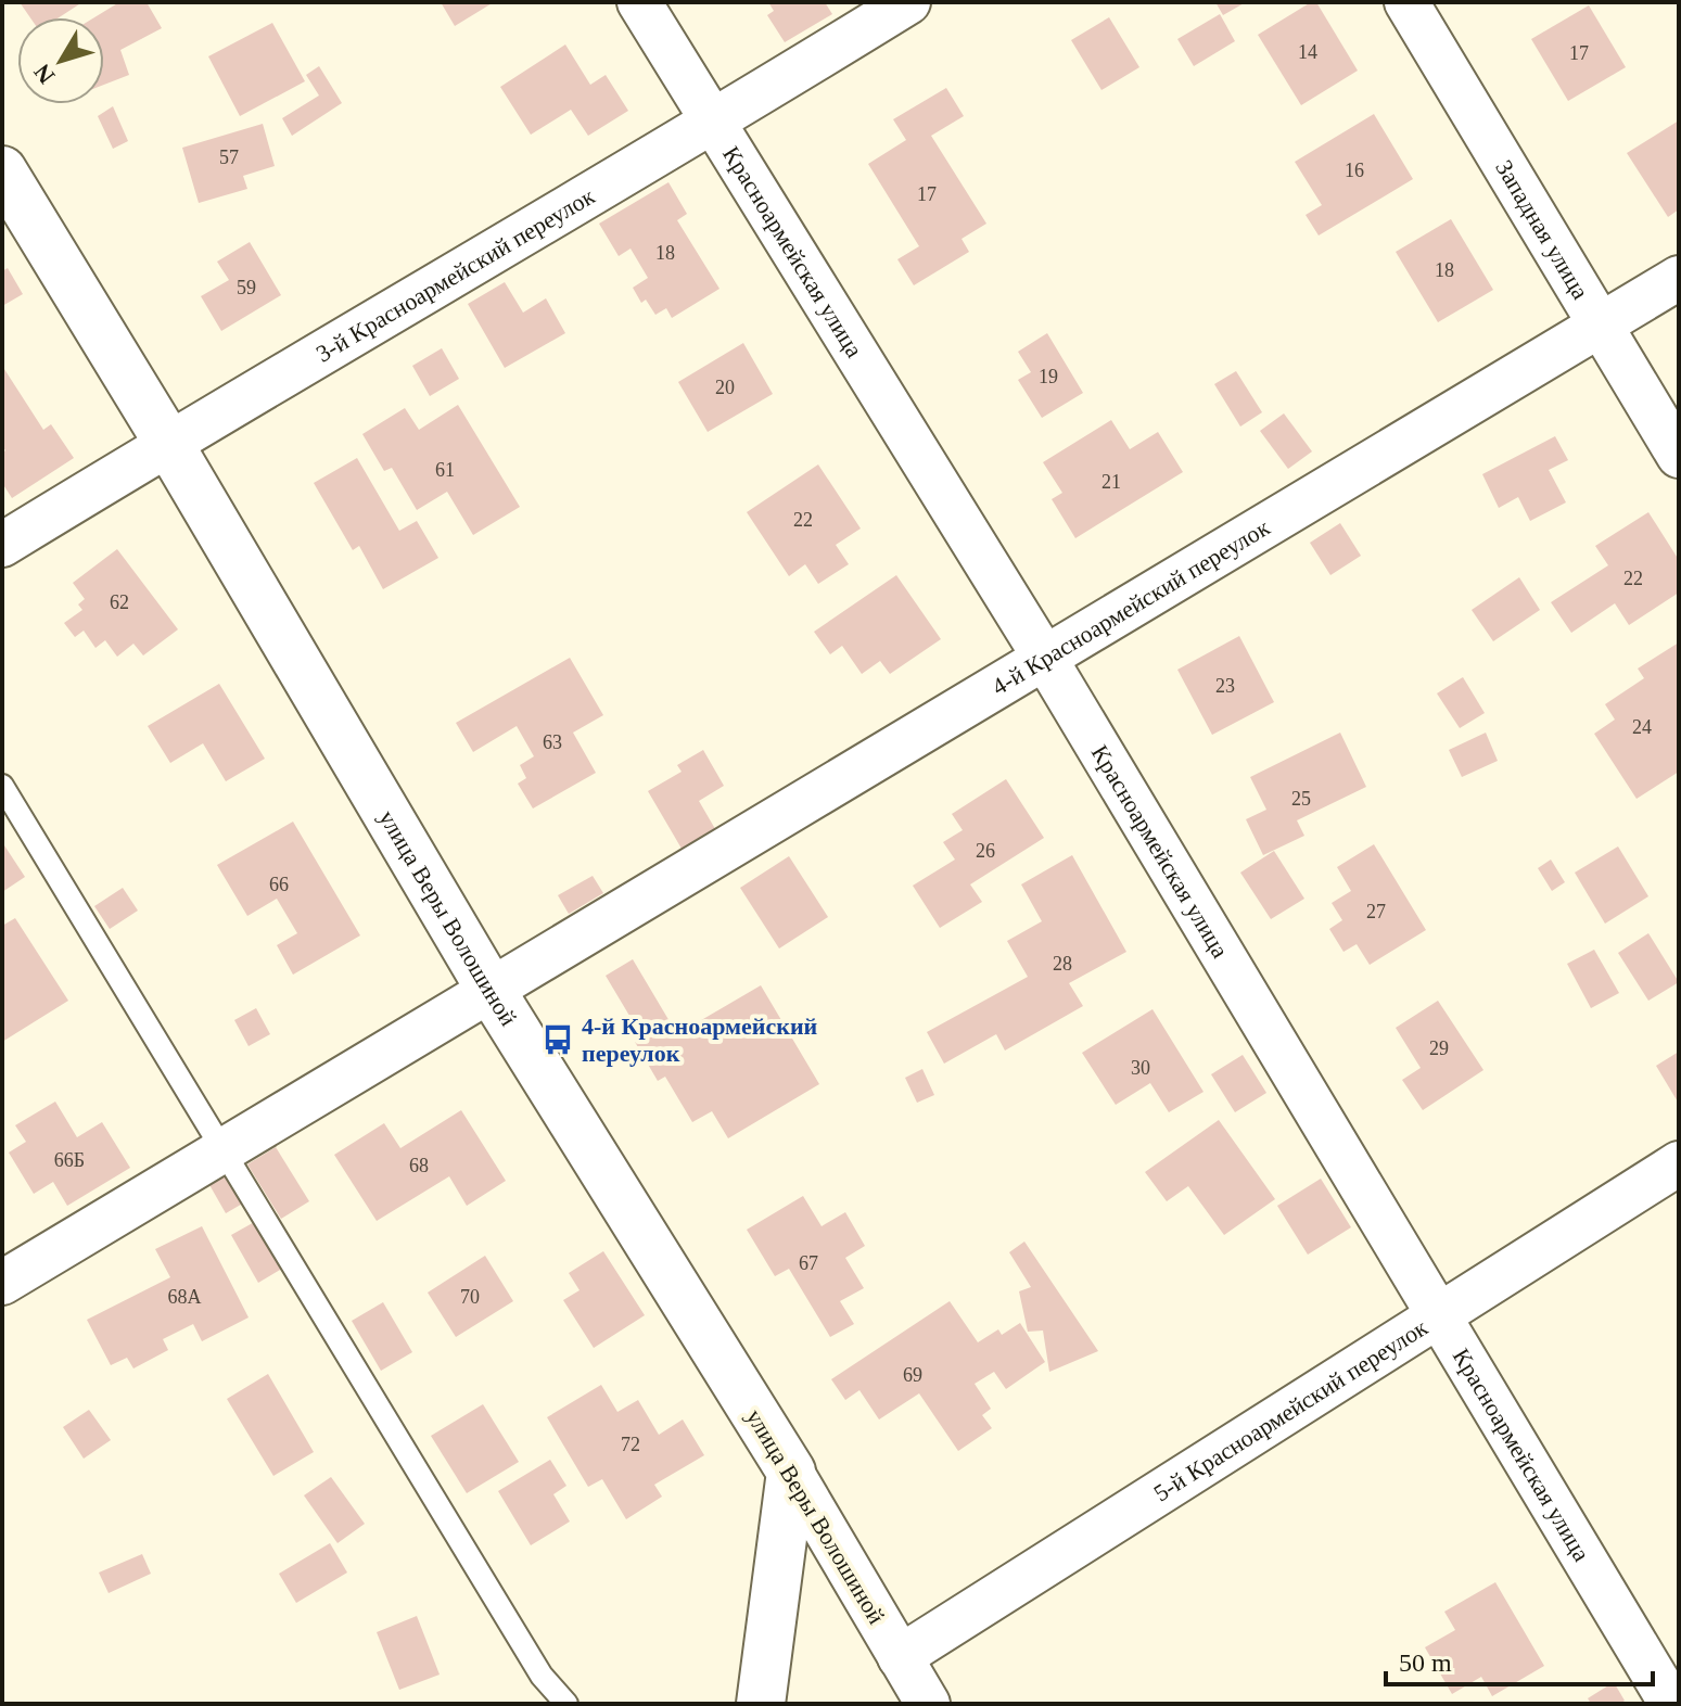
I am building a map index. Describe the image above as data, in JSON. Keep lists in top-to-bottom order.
{
  "streets": {
    "street": [
      "Западная улица",
      "Красноармейская улица",
      "3-й Красноармейский переулок",
      "4-й Красноармейский переулок",
      "улица Веры Волошиной",
      "5-й Красноармейский переулок"
    ]
  },
  "crossings": [
    ["Западная улица", "4-й Красноармейский переулок"],
    ["Красноармейская улица", "3-й Красноармейский переулок"],
    ["Красноармейская улица", "4-й Красноармейский переулок"],
    ["Красноармейская улица", "5-й Красноармейский переулок"],
    ["3-й Красноармейский переулок", "улица Веры Волошиной"],
    ["4-й Красноармейский переулок", "улица Веры Волошиной"],
    ["улица Веры Волошиной", "5-й Красноармейский переулок"]
  ],
  "places": {
    "bus stop": ["4-й Красноармейский переулок"]
  },
  "house_numbers": [
    "14",
    "17",
    "57",
    "16",
    "17",
    "18",
    "18",
    "59",
    "19",
    "20",
    "61",
    "21",
    "22",
    "22",
    "62",
    "23",
    "24",
    "63",
    "25",
    "26",
    "66",
    "27",
    "28",
    "29",
    "30",
    "66Б",
    "68",
    "67",
    "68А",
    "70",
    "69",
    "72"
  ],
  "scale_bar": "50 m",
  "north": "bottom left"
}
